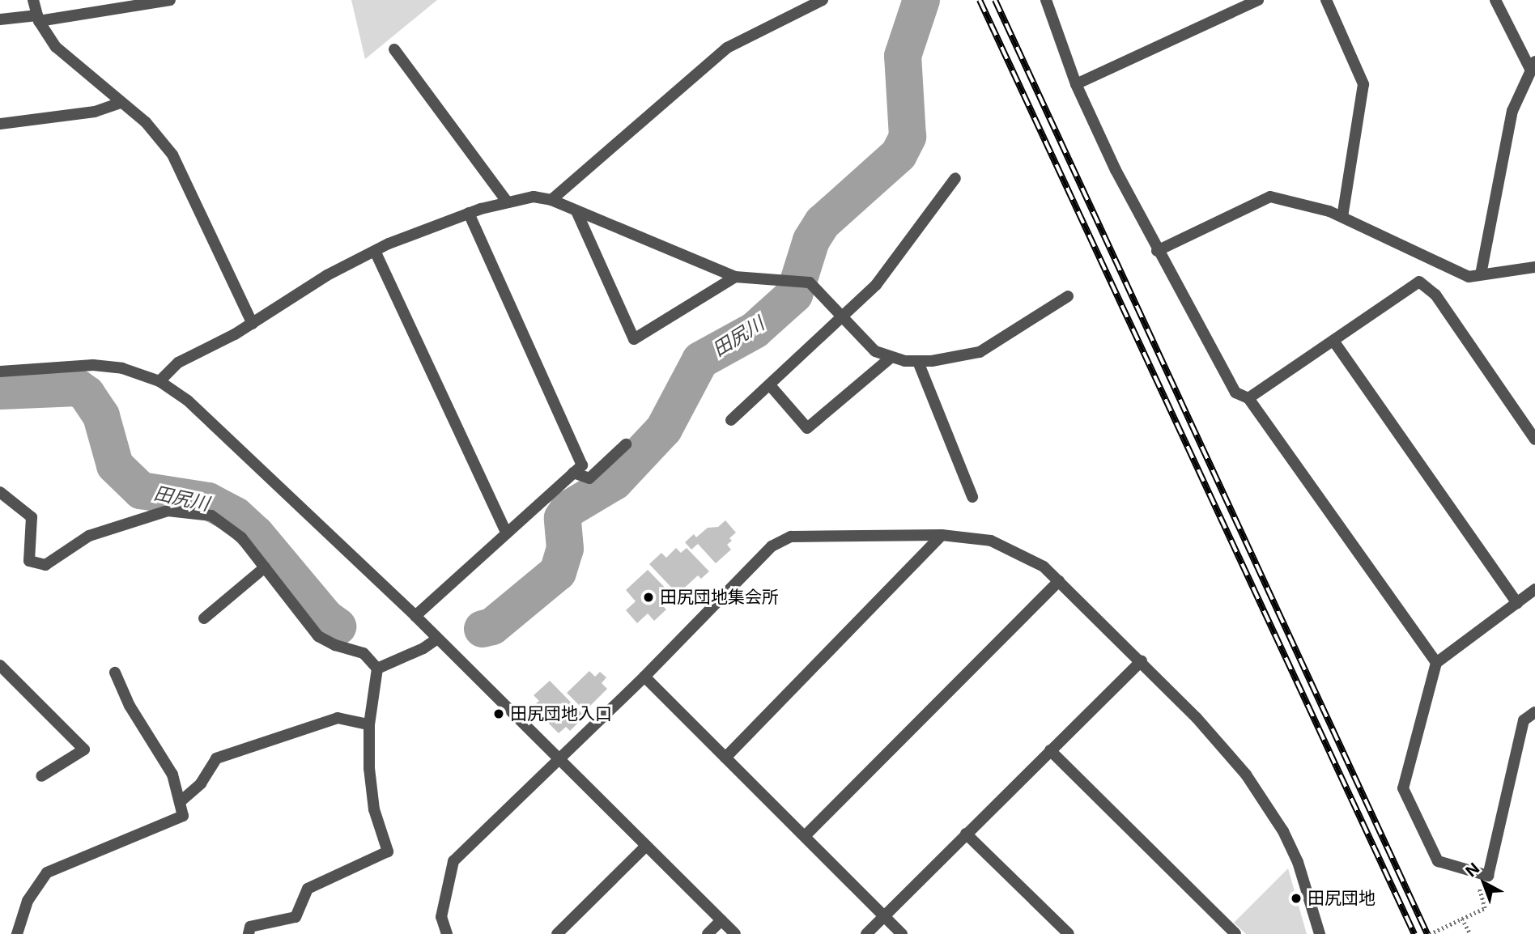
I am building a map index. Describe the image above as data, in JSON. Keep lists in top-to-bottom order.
{
  "water": ["田尻川"],
  "places": ["田尻団地集会所", "田尻団地入口", "田尻団地"],
  "north": "top left"
}
